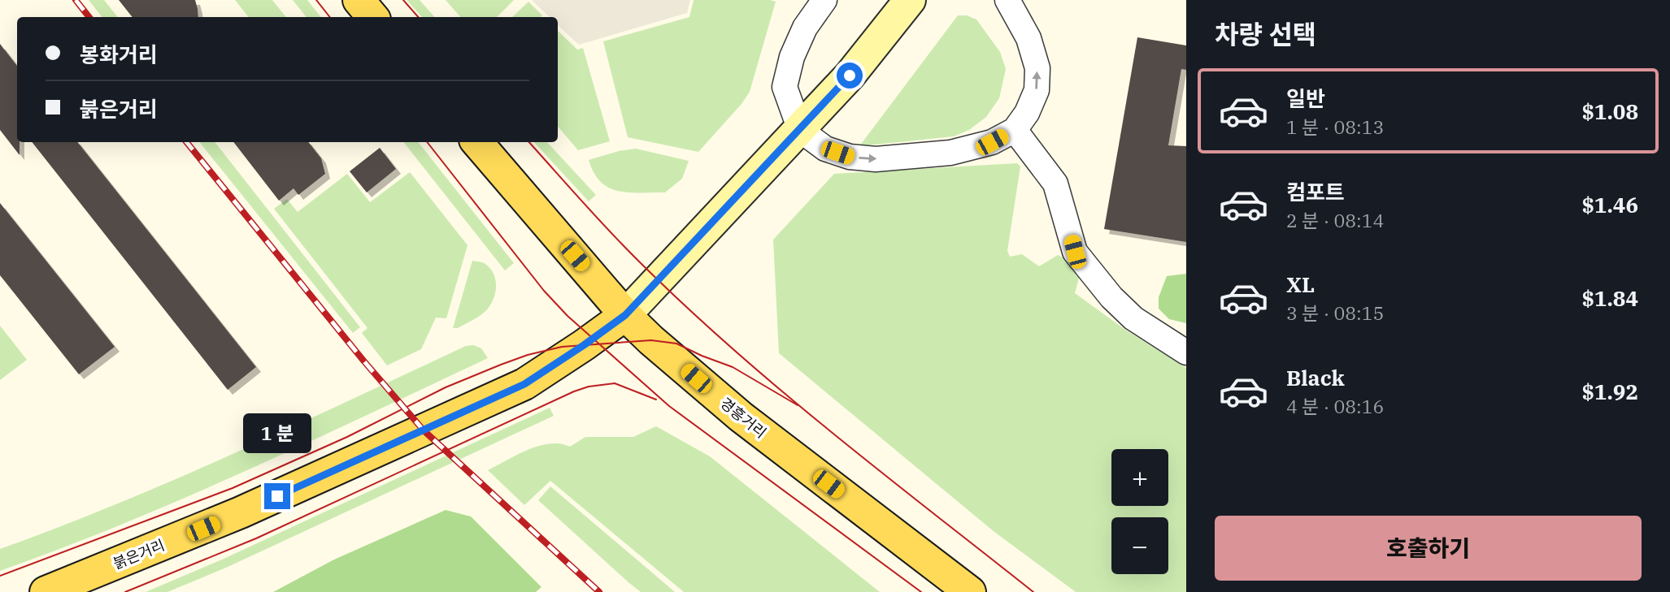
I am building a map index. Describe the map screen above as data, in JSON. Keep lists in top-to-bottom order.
{
  "streets": {
    "main road": ["경흥거리", "붉은거리"]
  },
  "crossings": [
    ["경흥거리", "붉은거리"]
  ],
  "page": {
    "heading": "차량 선택",
    "banner": ["봉화거리", "붉은거리"],
    "list": [
      {
        "name": "일반",
        "note": "1 분 · 08:13",
        "value": "$1.08"
      },
      {
        "name": "컴포트",
        "note": "2 분 · 08:14",
        "value": "$1.46"
      },
      {
        "name": "XL",
        "note": "3 분 · 08:15",
        "value": "$1.84"
      },
      {
        "name": "Black",
        "note": "4 분 · 08:16",
        "value": "$1.92"
      }
    ],
    "bubble": "1 분",
    "map_buttons": ["+", "−"],
    "buttons": "호출하기"
  }
}
